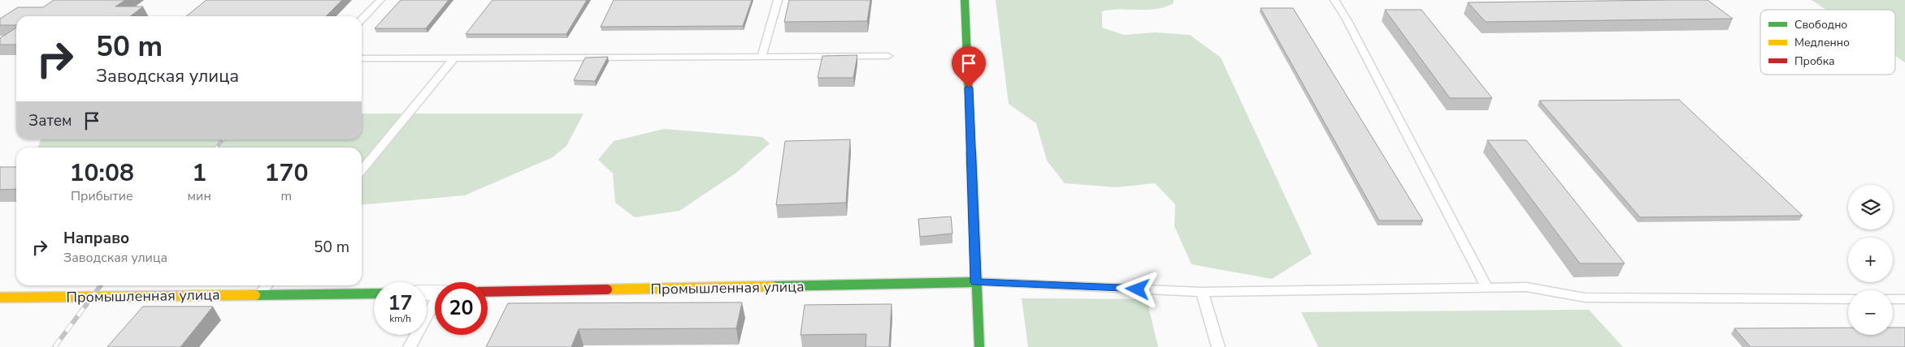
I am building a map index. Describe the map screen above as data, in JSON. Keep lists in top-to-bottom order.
{
  "streets": {
    "street": ["Промышленная улица"]
  },
  "legend": ["Свободно", "Медленно", "Пробка"],
  "page": {
    "turn": ["50 m", "Заводская улица"],
    "then": "Затем",
    "eta": [
      "10:08",
      "Прибытие",
      "1",
      "мин",
      "170",
      "m"
    ],
    "map_buttons": ["+", "−"],
    "list": [
      {
        "name": "Направо",
        "note": "Заводская улица",
        "value": "50 m"
      }
    ],
    "speed": "17 km/h",
    "limit": "20"
  }
}
